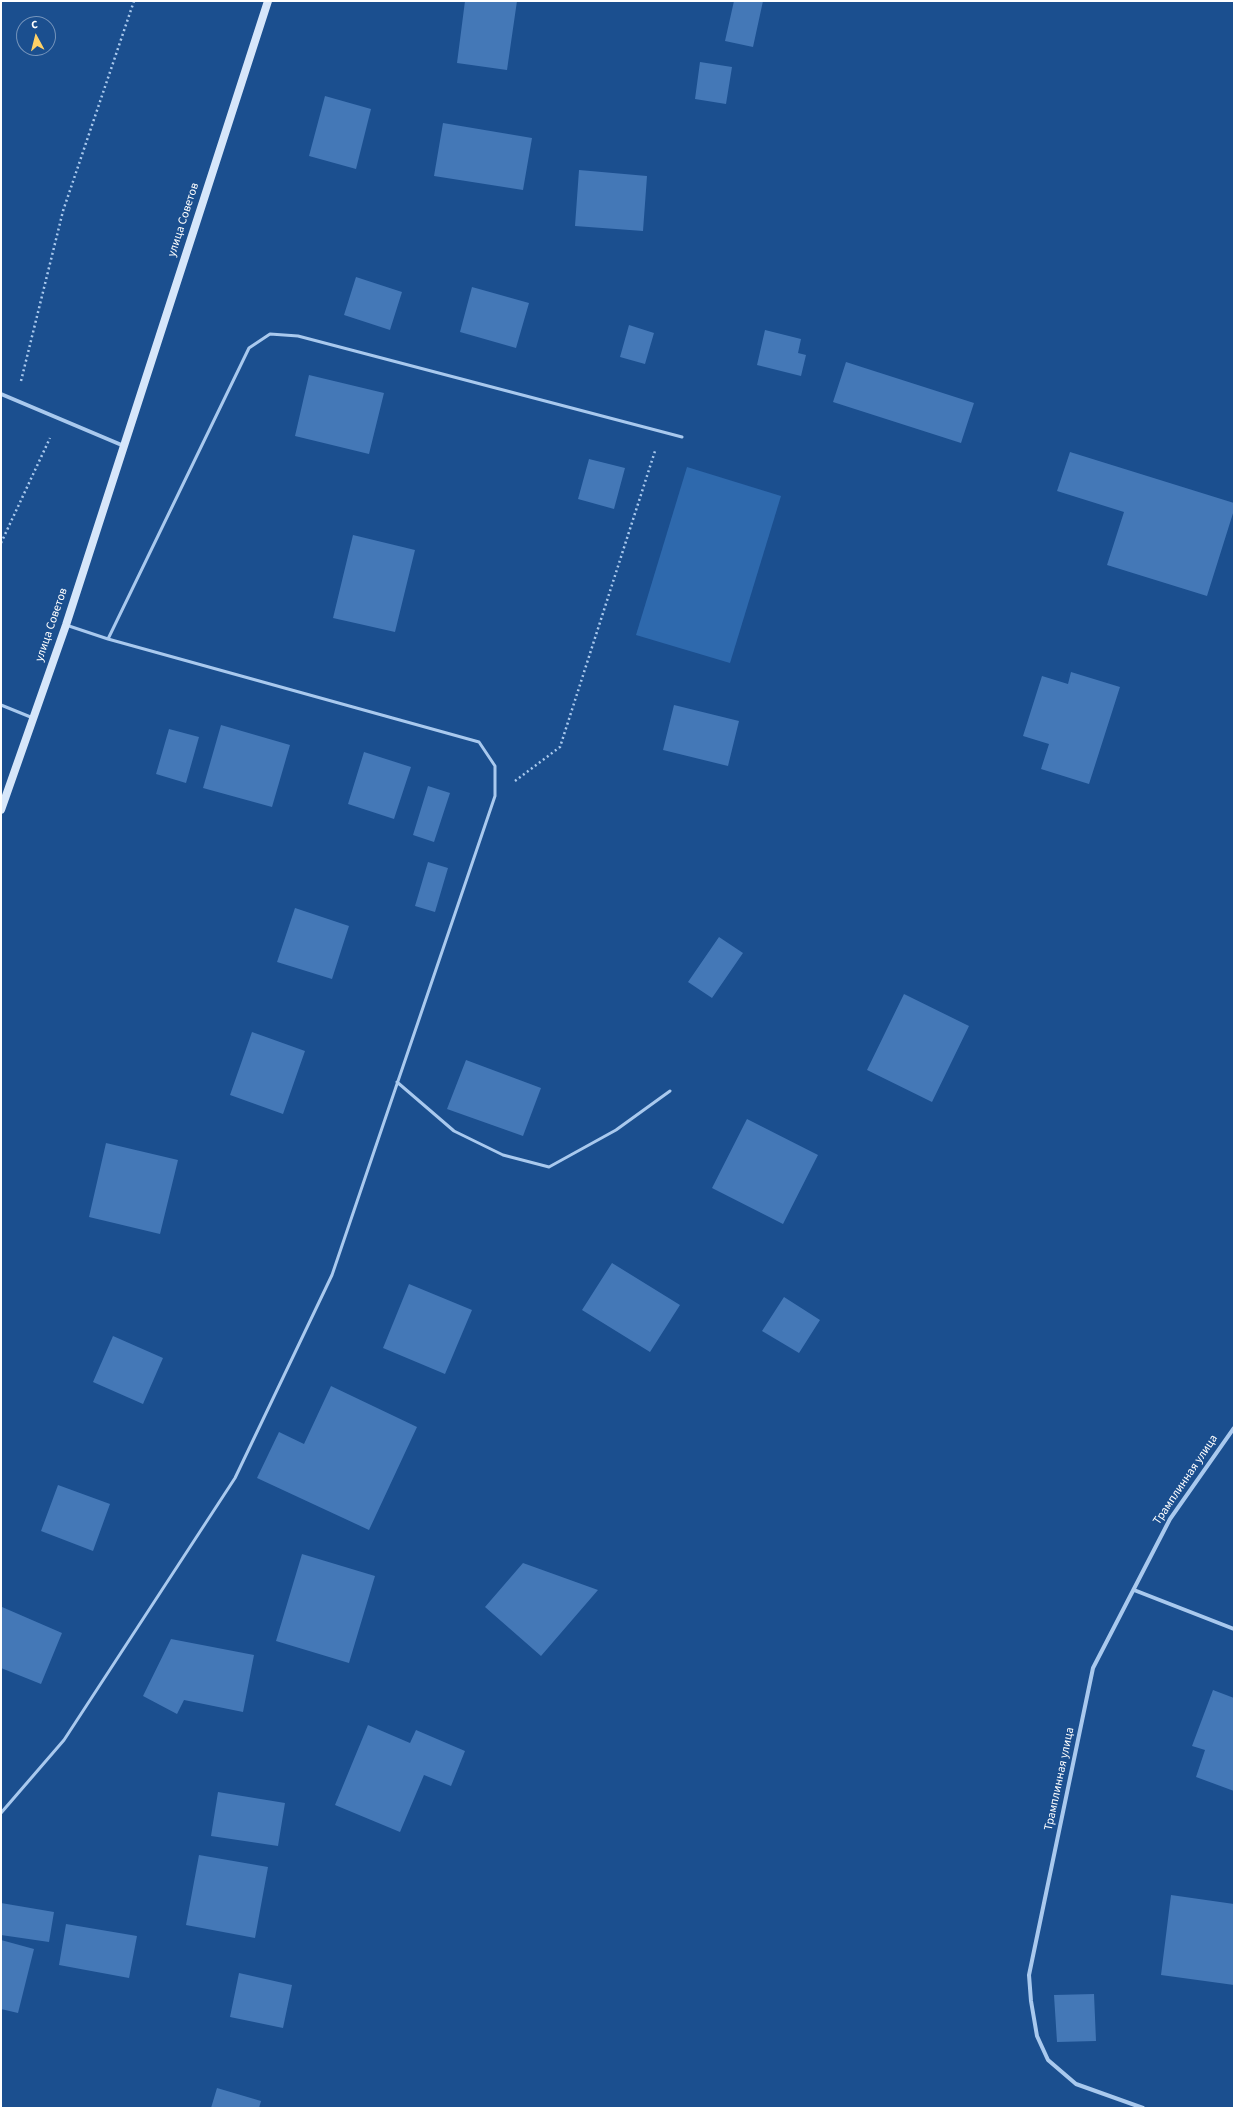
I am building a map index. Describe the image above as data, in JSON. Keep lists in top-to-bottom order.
{
  "streets": {
    "main road": ["улица Советов"],
    "street": ["Трамплинная улица"]
  },
  "north": "top"
}
